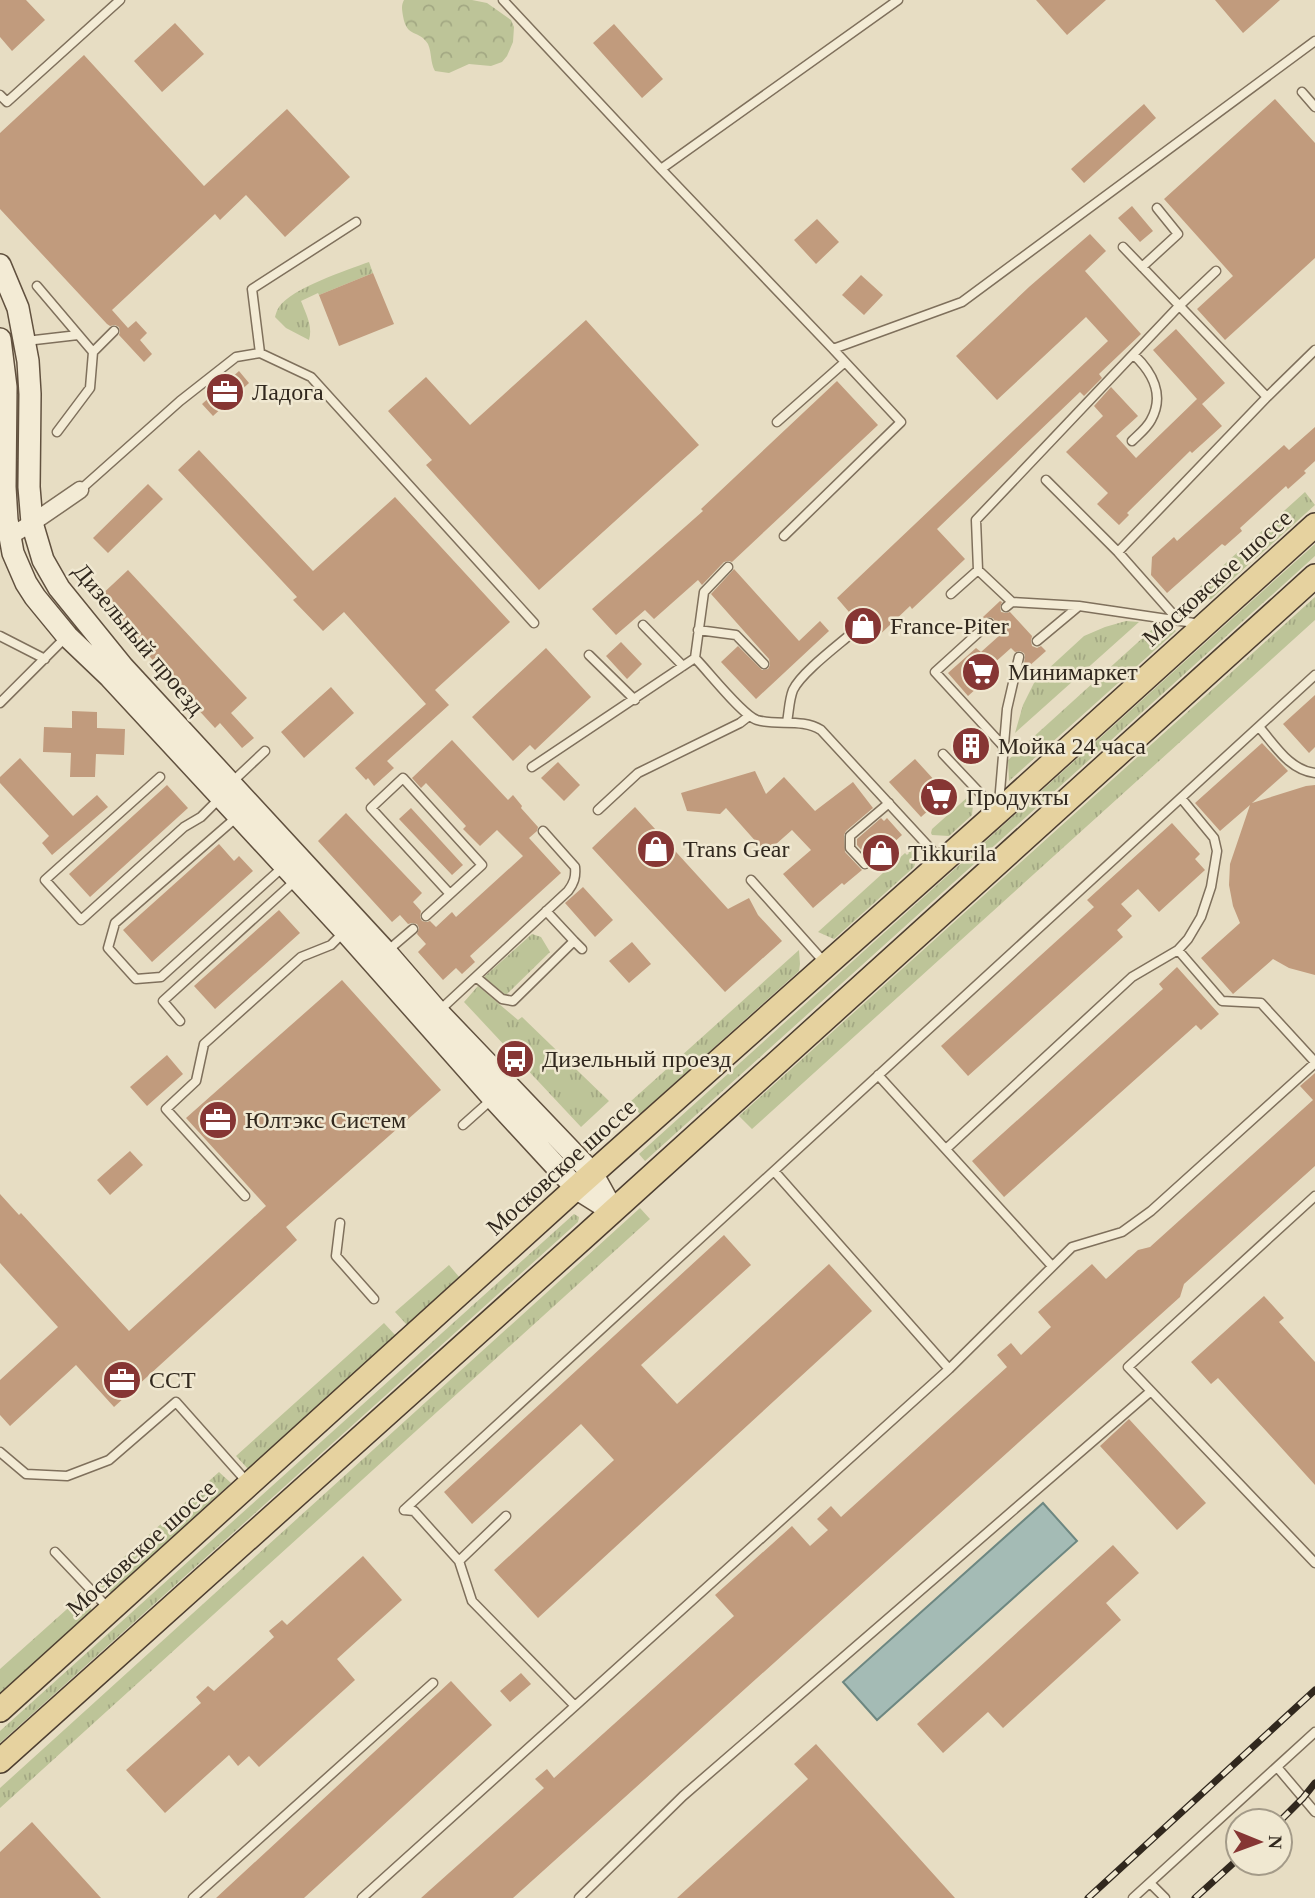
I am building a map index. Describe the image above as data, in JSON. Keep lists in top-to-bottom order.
{
  "streets": {
    "main road": ["Московское шоссе"],
    "street": ["Дизельный проезд"]
  },
  "crossings": [
    ["Московское шоссе", "Дизельный проезд"]
  ],
  "places": {
    "office": ["Ладога", "Юлтэкс Систем", "ССТ"],
    "shop": ["France-Piter", "Trans Gear", "Tikkurila"],
    "supermarket": ["Минимаркет", "Продукты"],
    "building": ["Мойка 24 часа"],
    "bus stop": ["Дизельный проезд"]
  },
  "north": "right"
}
